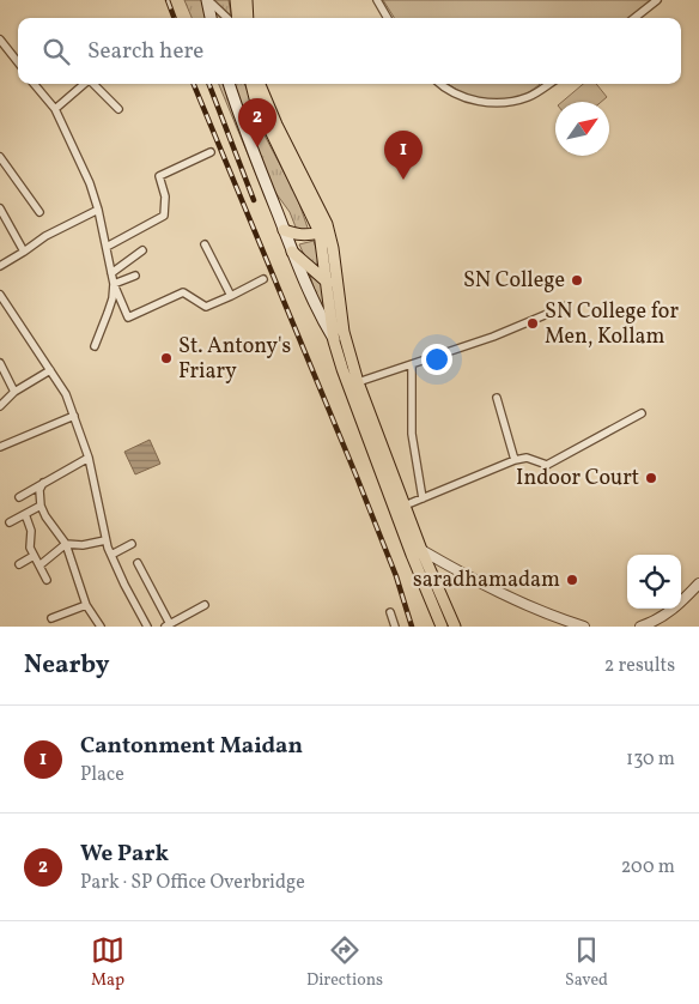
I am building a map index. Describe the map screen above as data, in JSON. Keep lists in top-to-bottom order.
{
  "places": [
    "SN College",
    "SN College for Men, Kollam",
    "St. Antony's Friary",
    "Indoor Court",
    "saradhamadam"
  ],
  "north": "top right",
  "page": {
    "search": "Search here",
    "pins": ["2", "1"],
    "heading": ["Nearby", "2 results"],
    "list": [
      {
        "mark": "1",
        "name": "Cantonment Maidan",
        "note": "Place",
        "value": "130 m"
      },
      {
        "mark": "2",
        "name": "We Park",
        "note": "Park · SP Office Overbridge",
        "value": "200 m"
      }
    ],
    "nav": ["Map", "Directions", "Saved"]
  }
}
